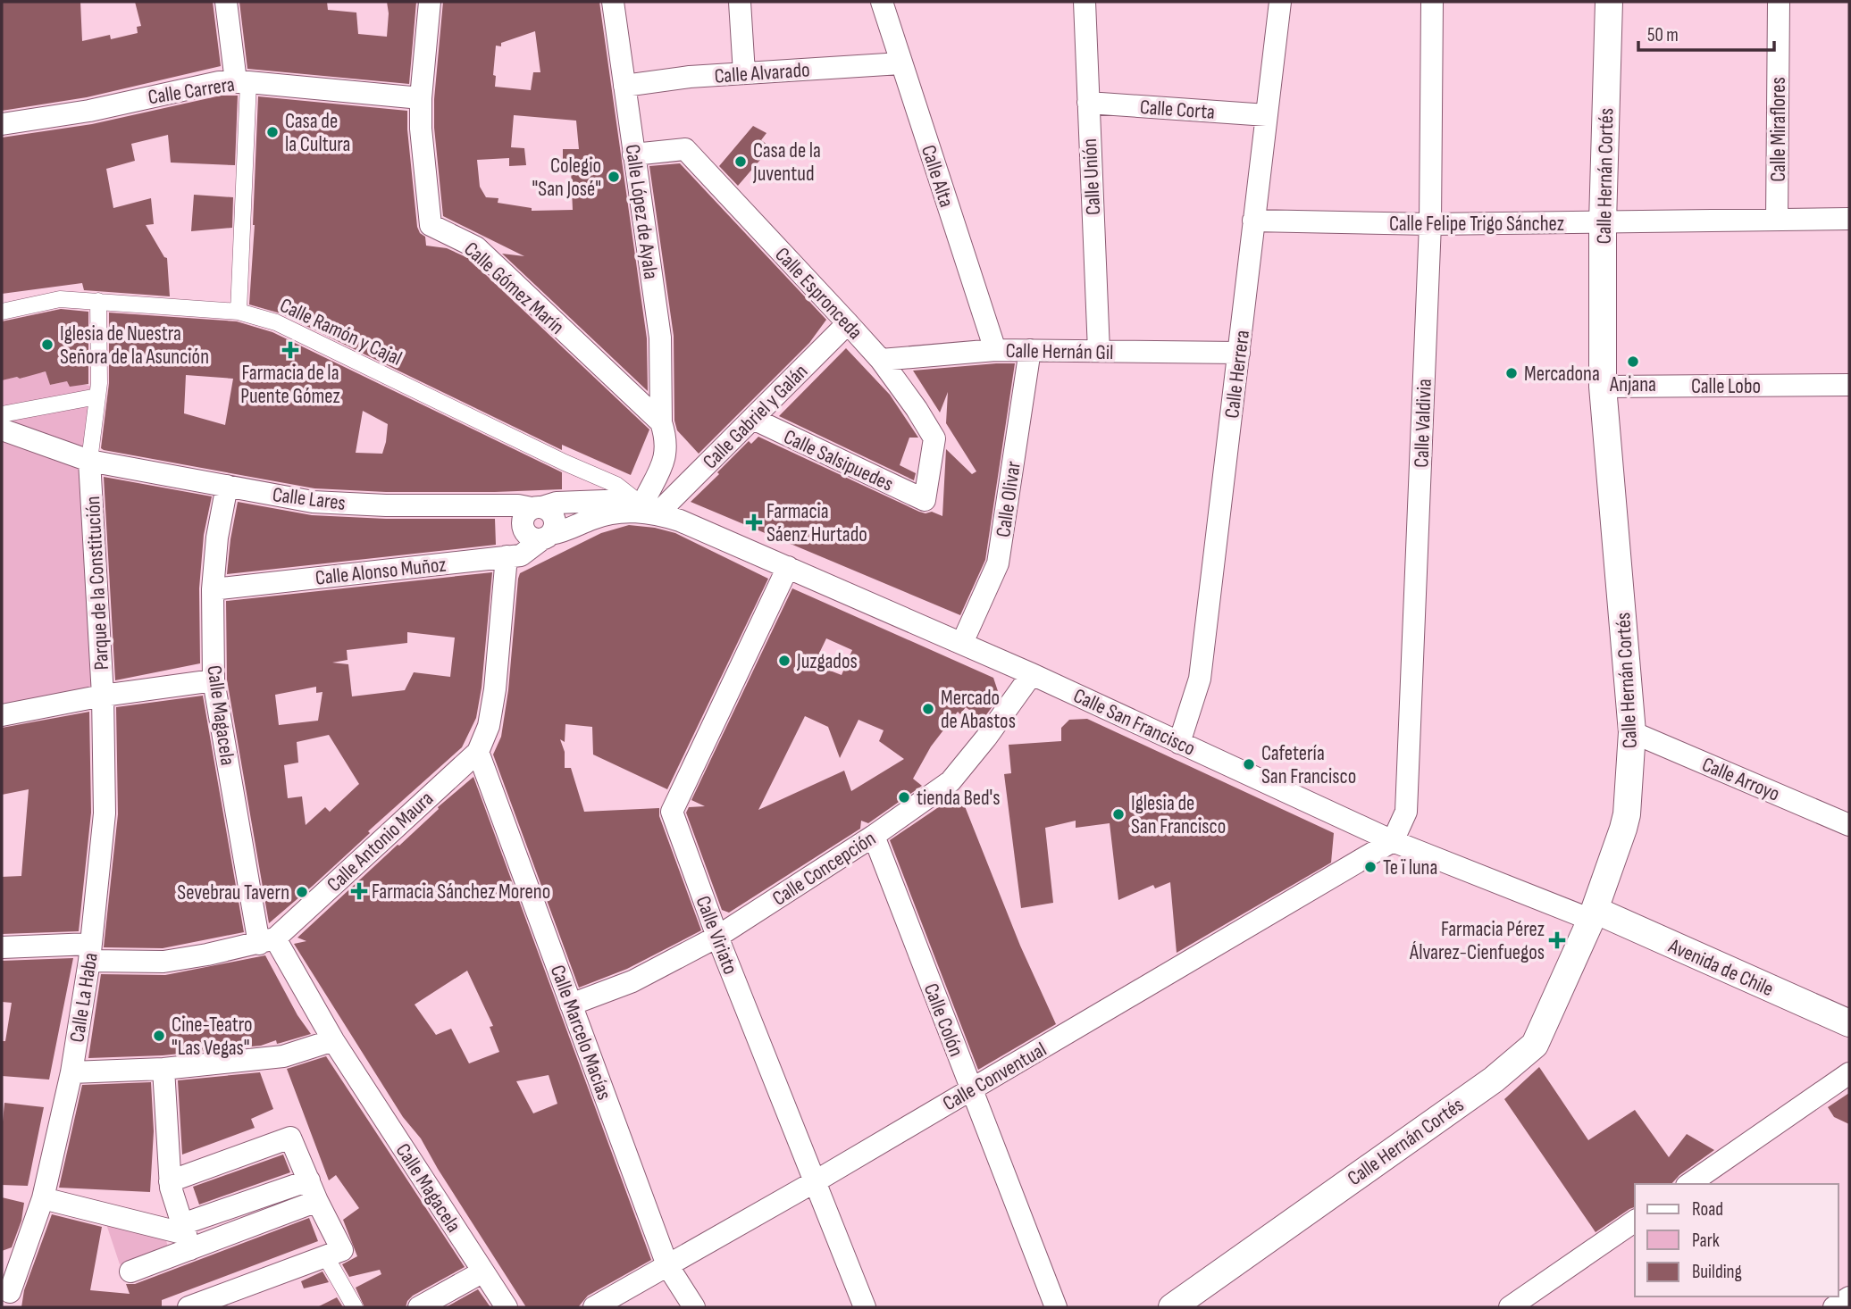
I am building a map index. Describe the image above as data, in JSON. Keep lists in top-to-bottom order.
{
  "streets": {
    "street": [
      "Calle Alvarado",
      "Calle Carrera",
      "Calle Corta",
      "Calle Miraflores",
      "Calle Alta",
      "Calle Hernán Cortés",
      "Calle Unión",
      "Calle López de Ayala",
      "Calle Felipe Trigo Sánchez",
      "Calle Gómez Marín",
      "Calle Espronceda",
      "Calle Ramón y Cajal",
      "Calle Hernán Gil",
      "Calle Herrera",
      "Calle Lobo",
      "Calle Gabriel y Galán",
      "Calle Valdivia",
      "Calle Salsipuedes",
      "Calle Lares",
      "Calle Olivar",
      "Calle Alonso Muñoz",
      "Parque de la Constitución",
      "Calle Magacela",
      "Calle San Francisco",
      "Calle Arroyo",
      "Calle Antonio Maura",
      "Calle Concepción",
      "Calle Viriato",
      "Avenida de Chile",
      "Calle La Haba",
      "Calle Colón",
      "Calle Marcelo Macías",
      "Calle Conventual"
    ]
  },
  "crossings": [
    ["Calle Alvarado", "Calle Alta"],
    ["Calle Alvarado", "Calle López de Ayala"],
    ["Calle Carrera", "Calle Gómez Marín"],
    ["Calle Corta", "Calle Unión"],
    ["Calle Corta", "Calle Herrera"],
    ["Calle Miraflores", "Calle Felipe Trigo Sánchez"],
    ["Calle Alta", "Calle Hernán Gil"],
    ["Calle Hernán Cortés", "Calle Felipe Trigo Sánchez"],
    ["Calle Hernán Cortés", "Calle Lobo"],
    ["Calle Hernán Cortés", "Calle San Francisco"],
    ["Calle Hernán Cortés", "Calle Arroyo"],
    ["Calle Hernán Cortés", "Avenida de Chile"],
    ["Calle Unión", "Calle Hernán Gil"],
    ["Calle López de Ayala", "Calle Gómez Marín"],
    ["Calle López de Ayala", "Calle Espronceda"],
    ["Calle Felipe Trigo Sánchez", "Calle Herrera"],
    ["Calle Felipe Trigo Sánchez", "Calle Valdivia"],
    ["Calle Espronceda", "Calle Hernán Gil"],
    ["Calle Espronceda", "Calle Gabriel y Galán"],
    ["Calle Espronceda", "Calle Salsipuedes"],
    ["Calle Ramón y Cajal", "Calle Gabriel y Galán"],
    ["Calle Ramón y Cajal", "Calle Lares"],
    ["Calle Ramón y Cajal", "Calle Alonso Muñoz"],
    ["Calle Ramón y Cajal", "Calle San Francisco"],
    ["Calle Hernán Gil", "Calle Herrera"],
    ["Calle Hernán Gil", "Calle Olivar"],
    ["Calle Herrera", "Calle San Francisco"],
    ["Calle Gabriel y Galán", "Calle Salsipuedes"],
    ["Calle Gabriel y Galán", "Calle Lares"],
    ["Calle Gabriel y Galán", "Calle Alonso Muñoz"],
    ["Calle Gabriel y Galán", "Calle San Francisco"],
    ["Calle Valdivia", "Calle San Francisco"],
    ["Calle Valdivia", "Calle Conventual"],
    ["Calle Lares", "Calle Alonso Muñoz"],
    ["Calle Lares", "Parque de la Constitución"],
    ["Calle Lares", "Calle Magacela"],
    ["Calle Lares", "Calle San Francisco"],
    ["Calle Olivar", "Calle San Francisco"],
    ["Calle Alonso Muñoz", "Calle Magacela"],
    ["Calle Alonso Muñoz", "Calle San Francisco"],
    ["Calle Alonso Muñoz", "Calle Antonio Maura"],
    ["Parque de la Constitución", "Calle La Haba"],
    ["Calle Magacela", "Calle Antonio Maura"],
    ["Calle San Francisco", "Calle Concepción"],
    ["Calle San Francisco", "Calle Viriato"],
    ["Calle San Francisco", "Avenida de Chile"],
    ["Calle San Francisco", "Calle Conventual"],
    ["Calle Antonio Maura", "Calle Marcelo Macías"],
    ["Calle Concepción", "Calle Viriato"],
    ["Calle Concepción", "Calle Colón"],
    ["Calle Concepción", "Calle Marcelo Macías"],
    ["Calle Viriato", "Calle Conventual"],
    ["Calle Colón", "Calle Conventual"],
    ["Calle Marcelo Macías", "Calle Conventual"]
  ],
  "places": {
    "other": [
      "Casa de la Cultura",
      "Casa de la Juventud",
      "Colegio \"San José\"",
      "Iglesia de Nuestra Señora de la Asunción",
      "Anjana",
      "Mercadona",
      "Juzgados",
      "Mercado de Abastos",
      "Cafetería San Francisco",
      "tienda Bed's",
      "Iglesia de San Francisco",
      "Te ï luna",
      "Sevebrau Tavern",
      "Cine-Teatro \"Las Vegas\""
    ],
    "health": [
      "Farmacia de la Puente Gómez",
      "Farmacia Sáenz Hurtado",
      "Farmacia Sánchez Moreno",
      "Farmacia Pérez Álvarez-Cienfuegos"
    ]
  },
  "legend": ["Road", "Park", "Building"],
  "scale_bar": "50 m"
}
